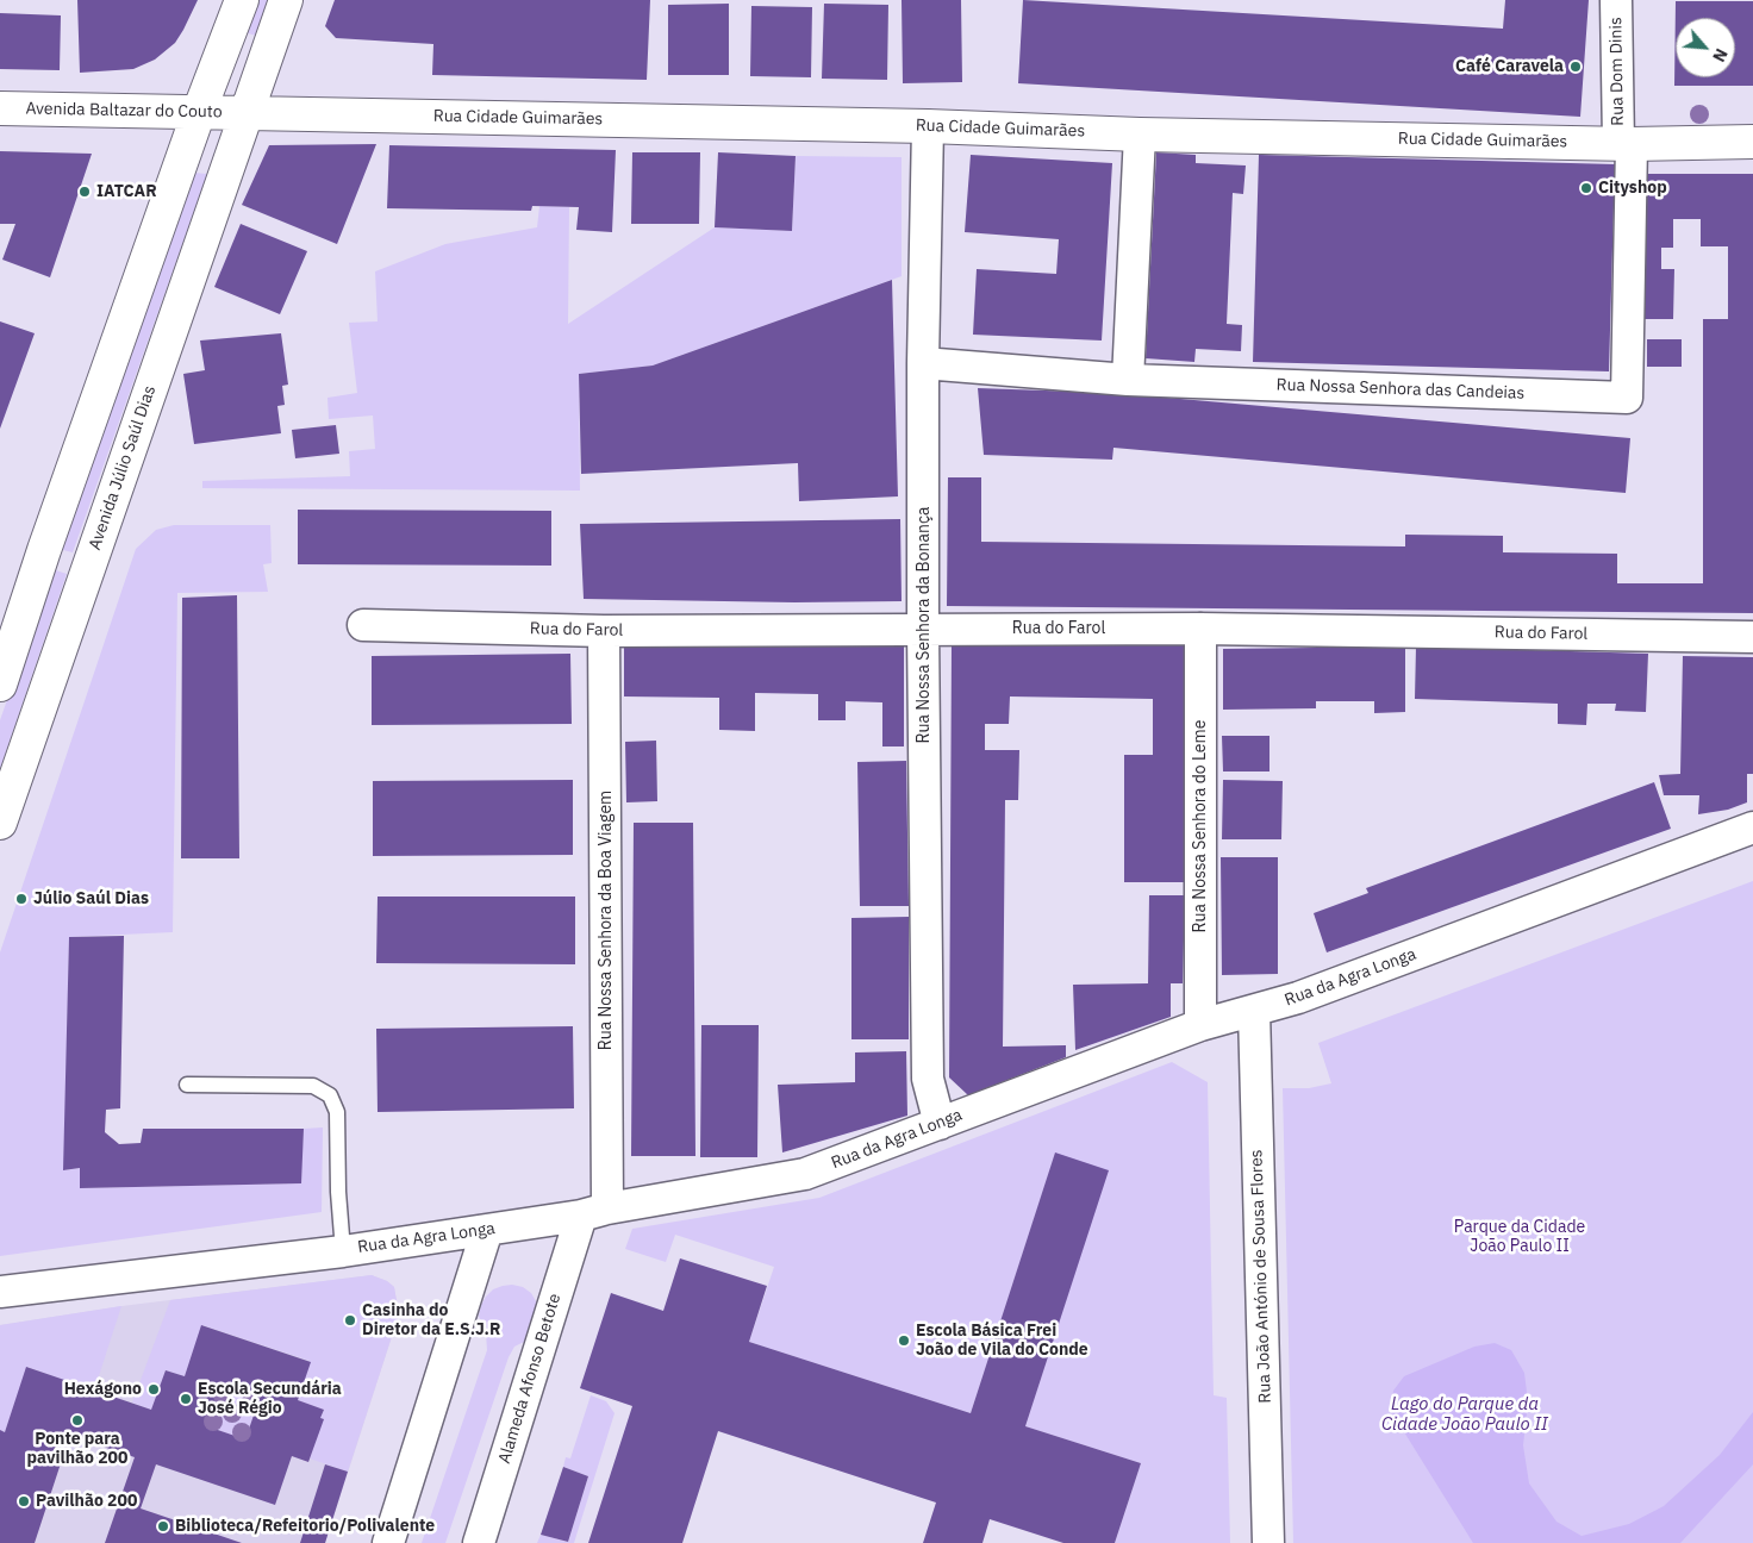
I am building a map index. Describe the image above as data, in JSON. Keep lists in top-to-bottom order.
{
  "streets": {
    "main road": ["Avenida Baltazar do Couto", "Rua Cidade Guimarães", "Avenida Júlio Saúl Dias"],
    "street": [
      "Rua Dom Dinis",
      "Rua Nossa Senhora das Candeias",
      "Rua Nossa Senhora da Bonança",
      "Rua do Farol",
      "Rua Nossa Senhora do Leme",
      "Rua Nossa Senhora da Boa Viagem",
      "Rua da Agra Longa",
      "Rua João António de Sousa Flores",
      "Alameda Afonso Betote"
    ]
  },
  "crossings": [
    ["Rua Dom Dinis", "Rua Cidade Guimarães"],
    ["Rua Dom Dinis", "Rua Nossa Senhora das Candeias"],
    ["Avenida Baltazar do Couto", "Rua Cidade Guimarães"],
    ["Avenida Baltazar do Couto", "Avenida Júlio Saúl Dias"],
    ["Rua Cidade Guimarães", "Rua Nossa Senhora das Candeias"],
    ["Rua Cidade Guimarães", "Avenida Júlio Saúl Dias"],
    ["Rua Cidade Guimarães", "Rua Nossa Senhora da Bonança"],
    ["Rua Nossa Senhora das Candeias", "Rua Nossa Senhora da Bonança"],
    ["Rua Nossa Senhora da Bonança", "Rua do Farol"],
    ["Rua Nossa Senhora da Bonança", "Rua da Agra Longa"],
    ["Rua do Farol", "Rua Nossa Senhora do Leme"],
    ["Rua do Farol", "Rua Nossa Senhora da Boa Viagem"],
    ["Rua Nossa Senhora do Leme", "Rua da Agra Longa"],
    ["Rua Nossa Senhora da Boa Viagem", "Rua da Agra Longa"],
    ["Rua Nossa Senhora da Boa Viagem", "Alameda Afonso Betote"],
    ["Rua da Agra Longa", "Rua João António de Sousa Flores"],
    ["Rua da Agra Longa", "Alameda Afonso Betote"]
  ],
  "water": ["Lago do Parque da Cidade João Paulo II"],
  "parks": ["Parque da Cidade João Paulo II"],
  "places": [
    "Café Caravela",
    "Cityshop",
    "IATCAR",
    "Júlio Saúl Dias",
    "Casinha do Diretor da E.S.J.R",
    "Escola Básica Frei João de Vila do Conde",
    "Hexágono",
    "Escola Secundária José Régio",
    "Ponte para pavilhão 200",
    "Pavilhão 200",
    "Biblioteca/Refeitorio/Polivalente"
  ],
  "north": "bottom right"
}
